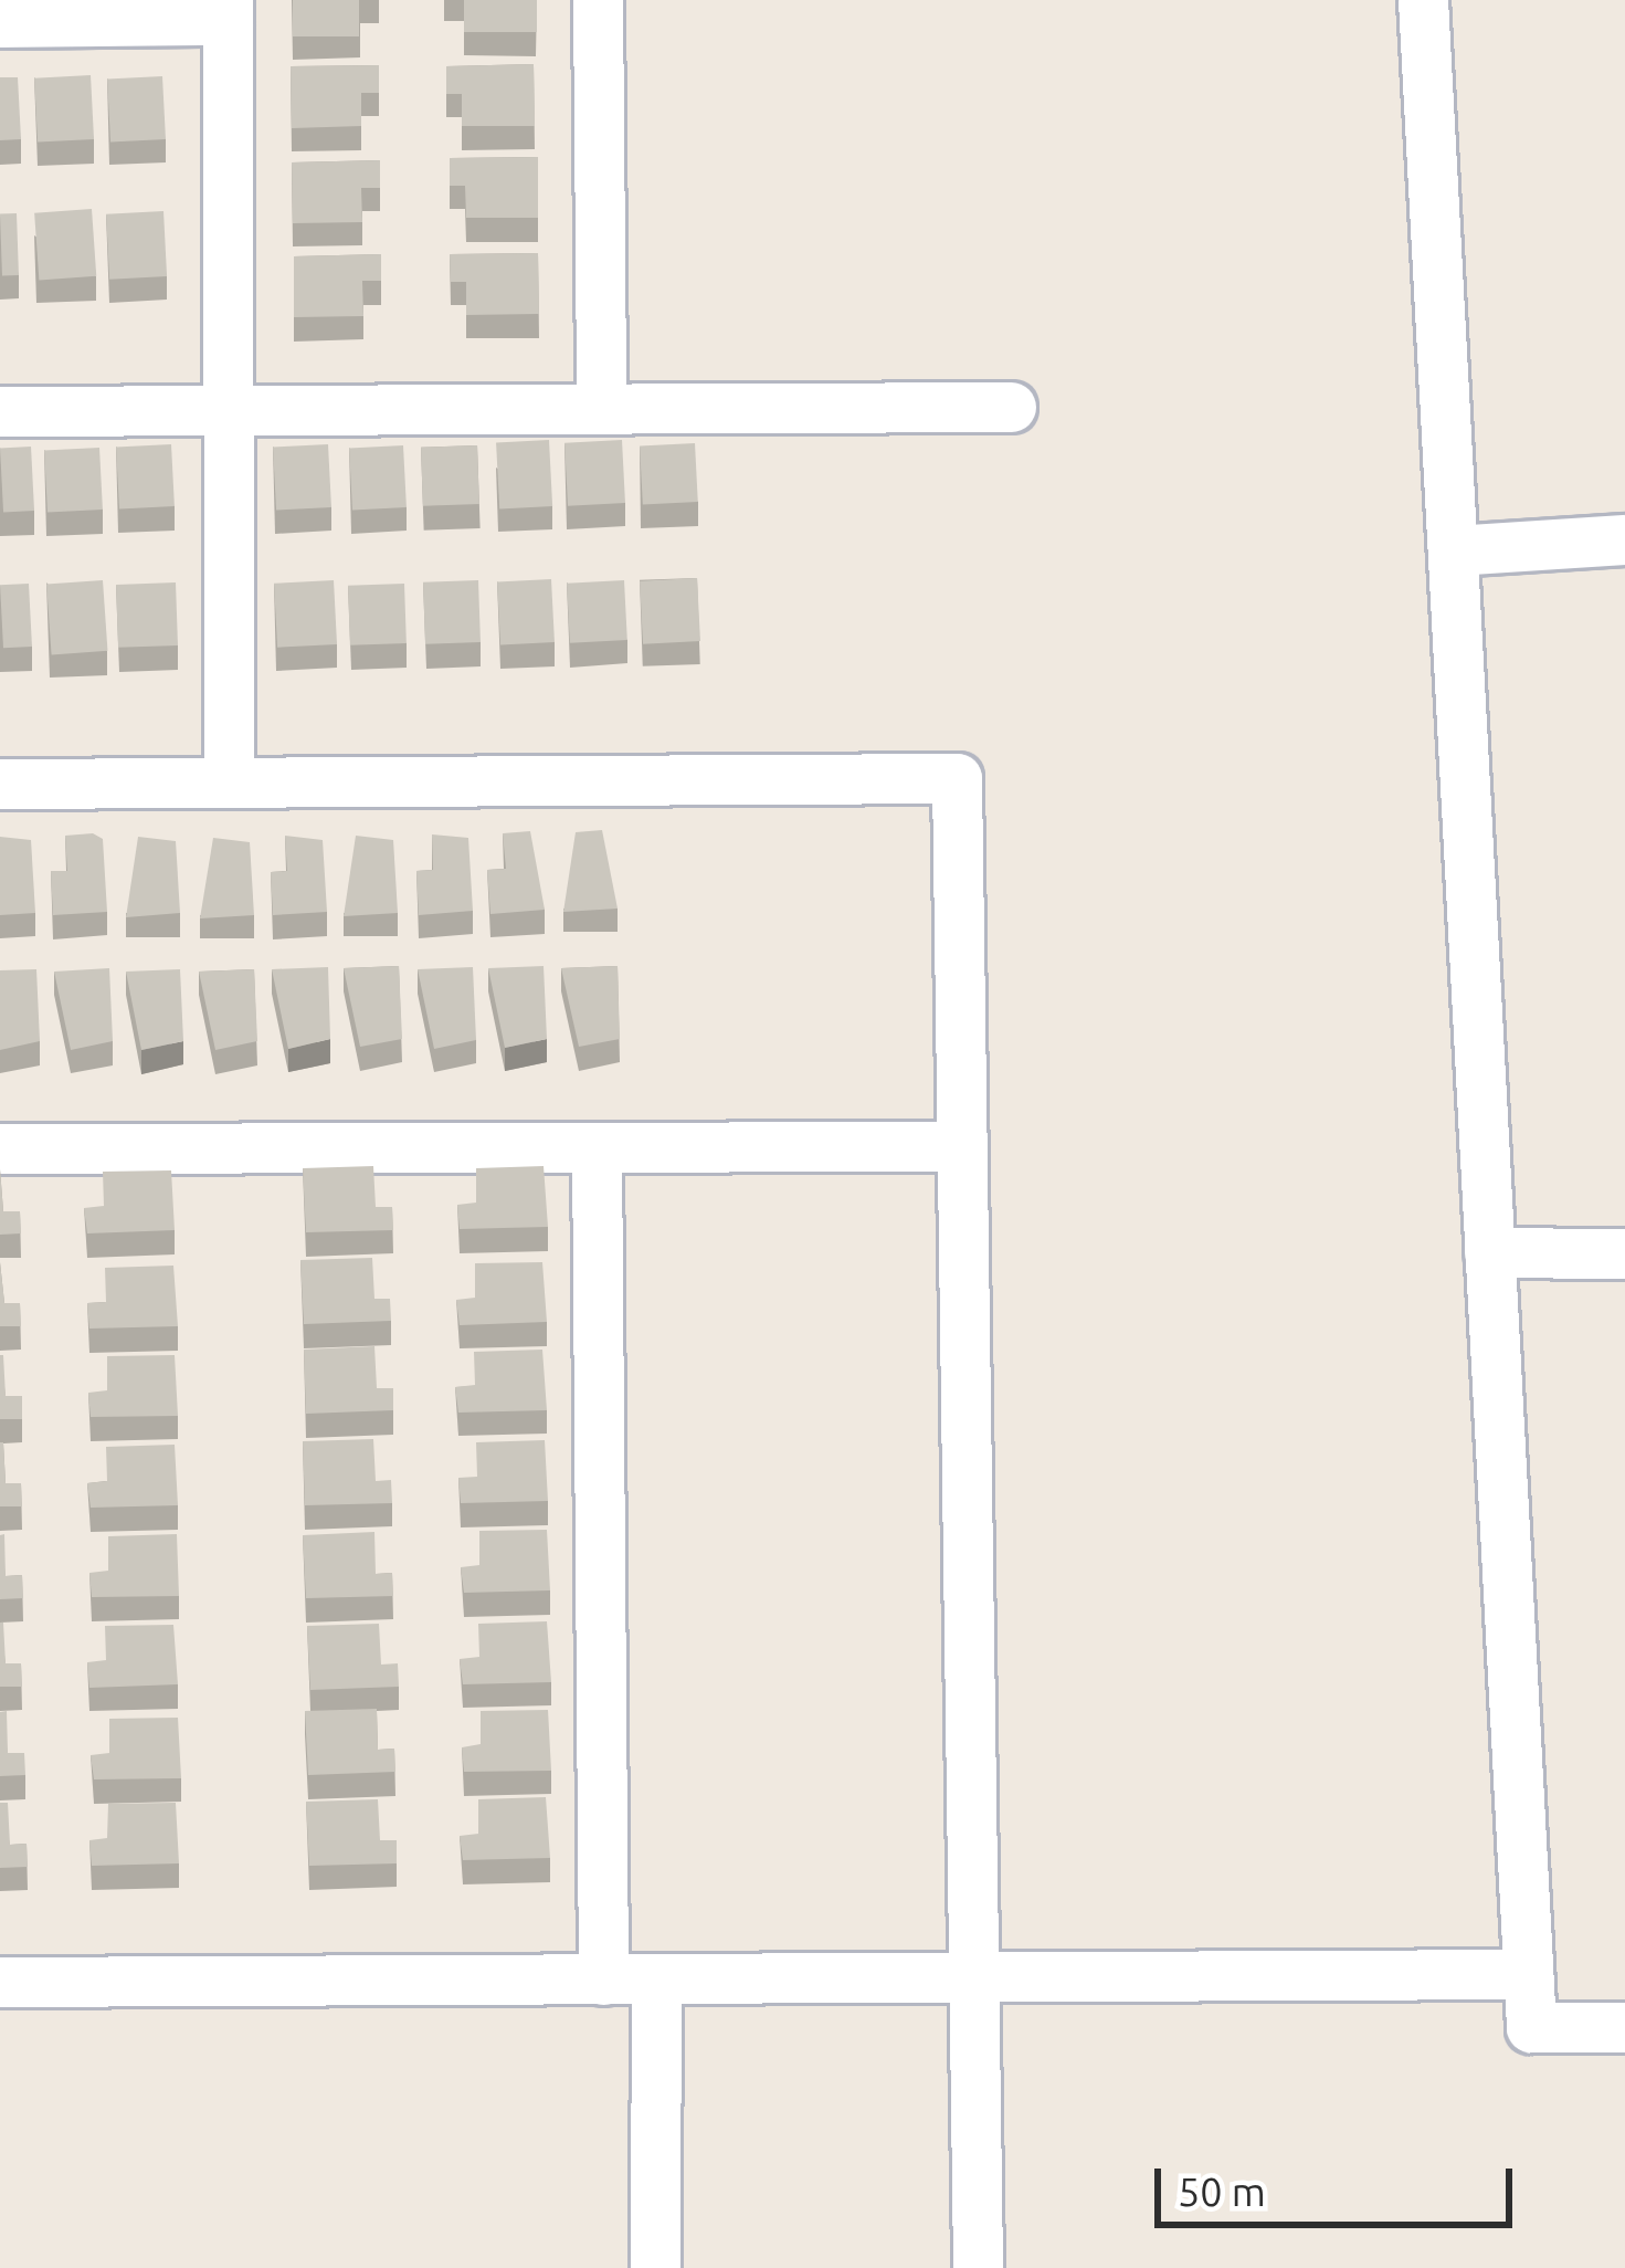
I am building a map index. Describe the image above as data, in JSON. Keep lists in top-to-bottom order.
{
  "scale_bar": "50 m"
}
